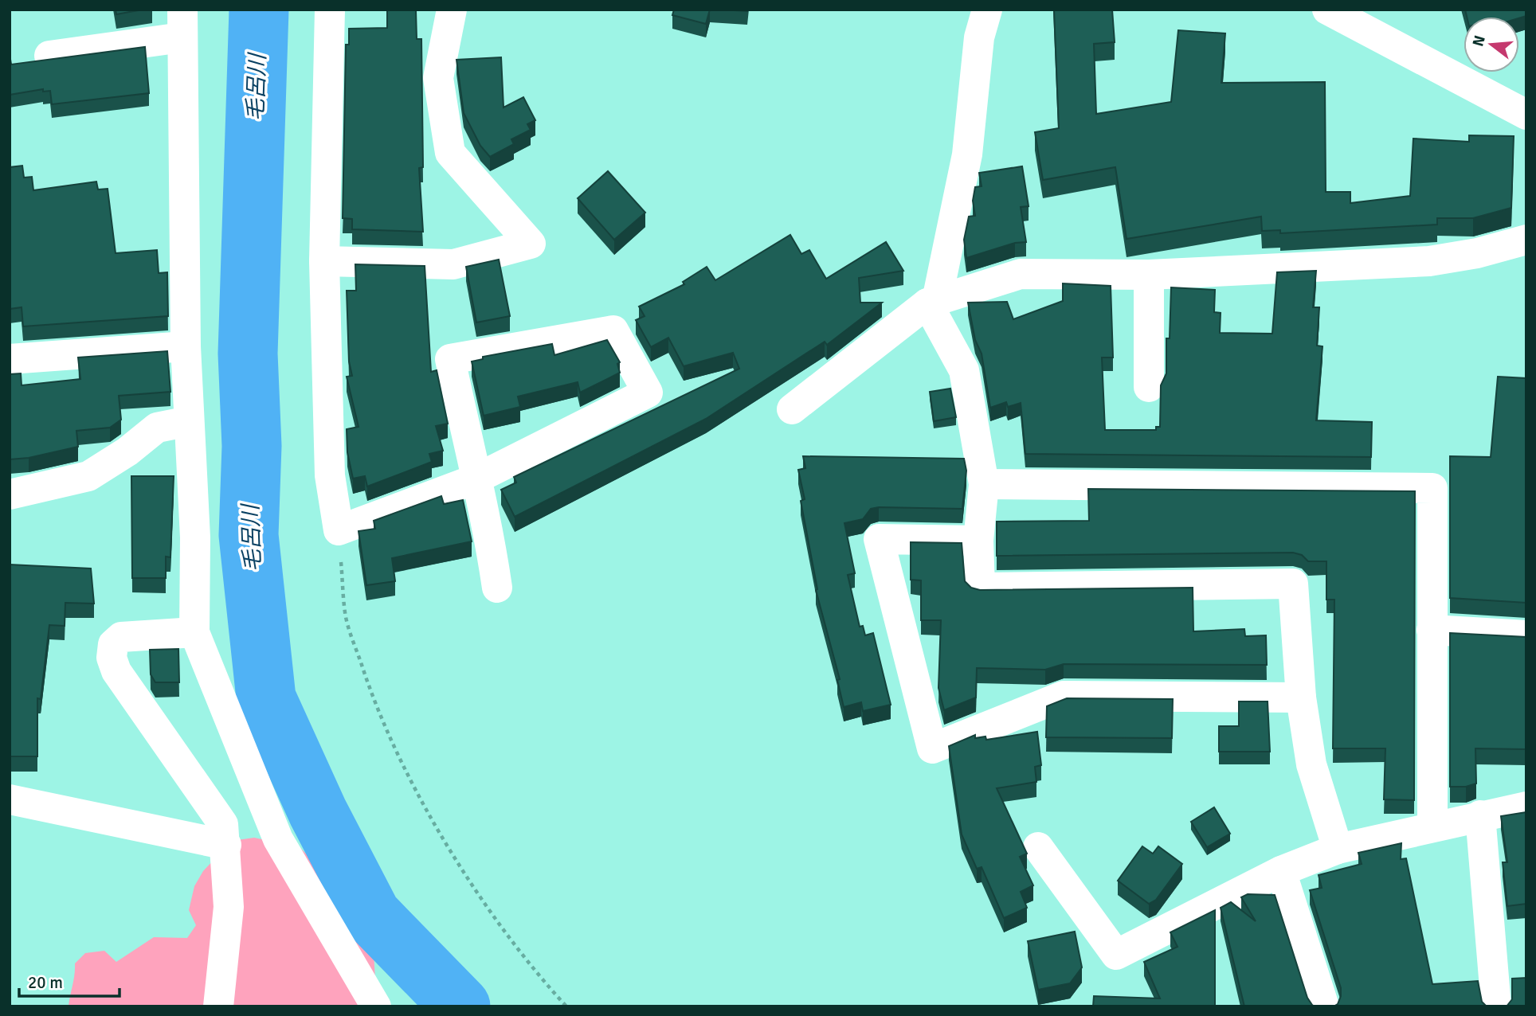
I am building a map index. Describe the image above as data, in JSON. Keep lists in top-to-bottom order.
{
  "water": ["毛呂川"],
  "scale_bar": "20 m",
  "north": "left"
}
